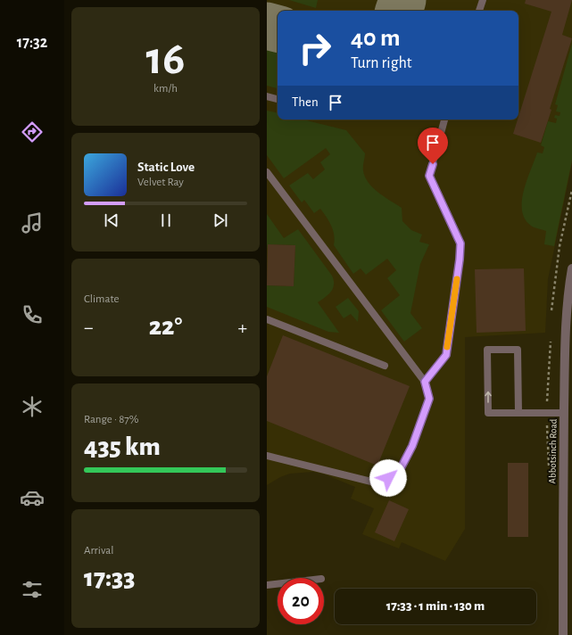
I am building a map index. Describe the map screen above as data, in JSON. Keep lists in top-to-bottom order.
{
  "streets": {
    "street": ["Abbotsinch Road"]
  },
  "page": {
    "tabs": "17:32",
    "tile": [
      ["16", "km/h"],
      "Climate",
      ["Range · 87%", "435 km"],
      ["Arrival", "17:33"]
    ],
    "turn": ["40 m", "Turn right"],
    "then": "Then",
    "song": ["Static Love", "Velvet Ray"],
    "heat": ["−", "22°", "+"],
    "limit": "20",
    "trip": "17:33 · 1 min · 130 m"
  }
}
